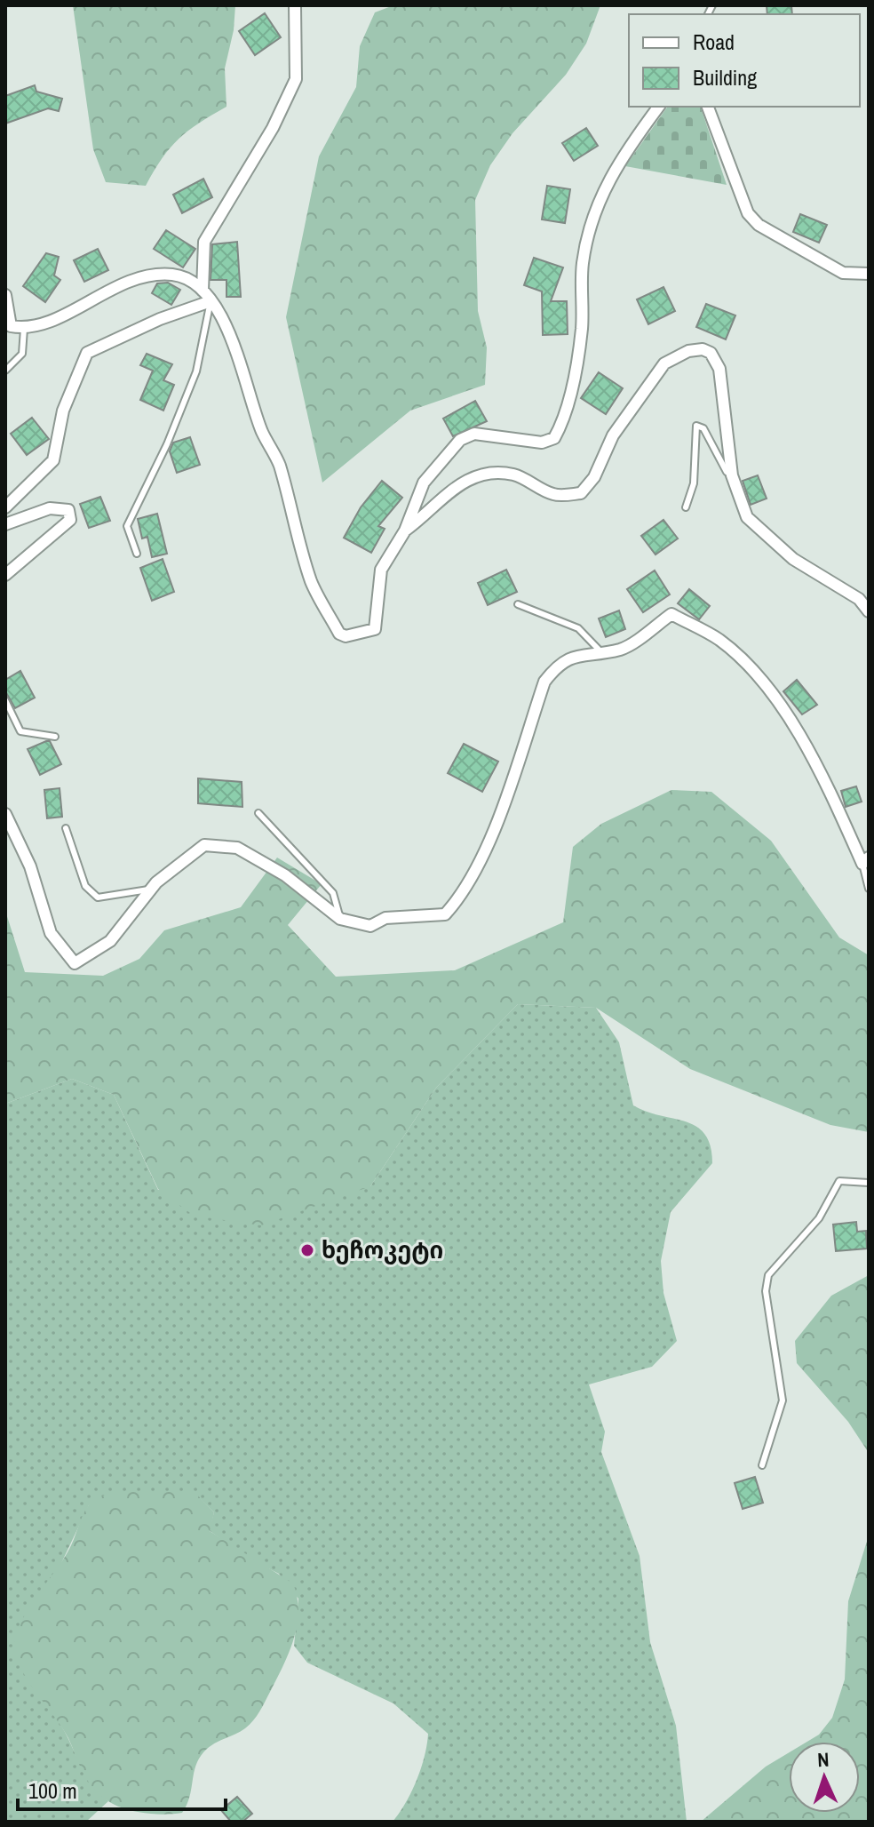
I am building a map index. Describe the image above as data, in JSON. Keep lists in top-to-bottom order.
{
  "places": ["ხეჩოკეტი"],
  "legend": ["Road", "Building"],
  "scale_bar": "100 m",
  "north": "top"
}
